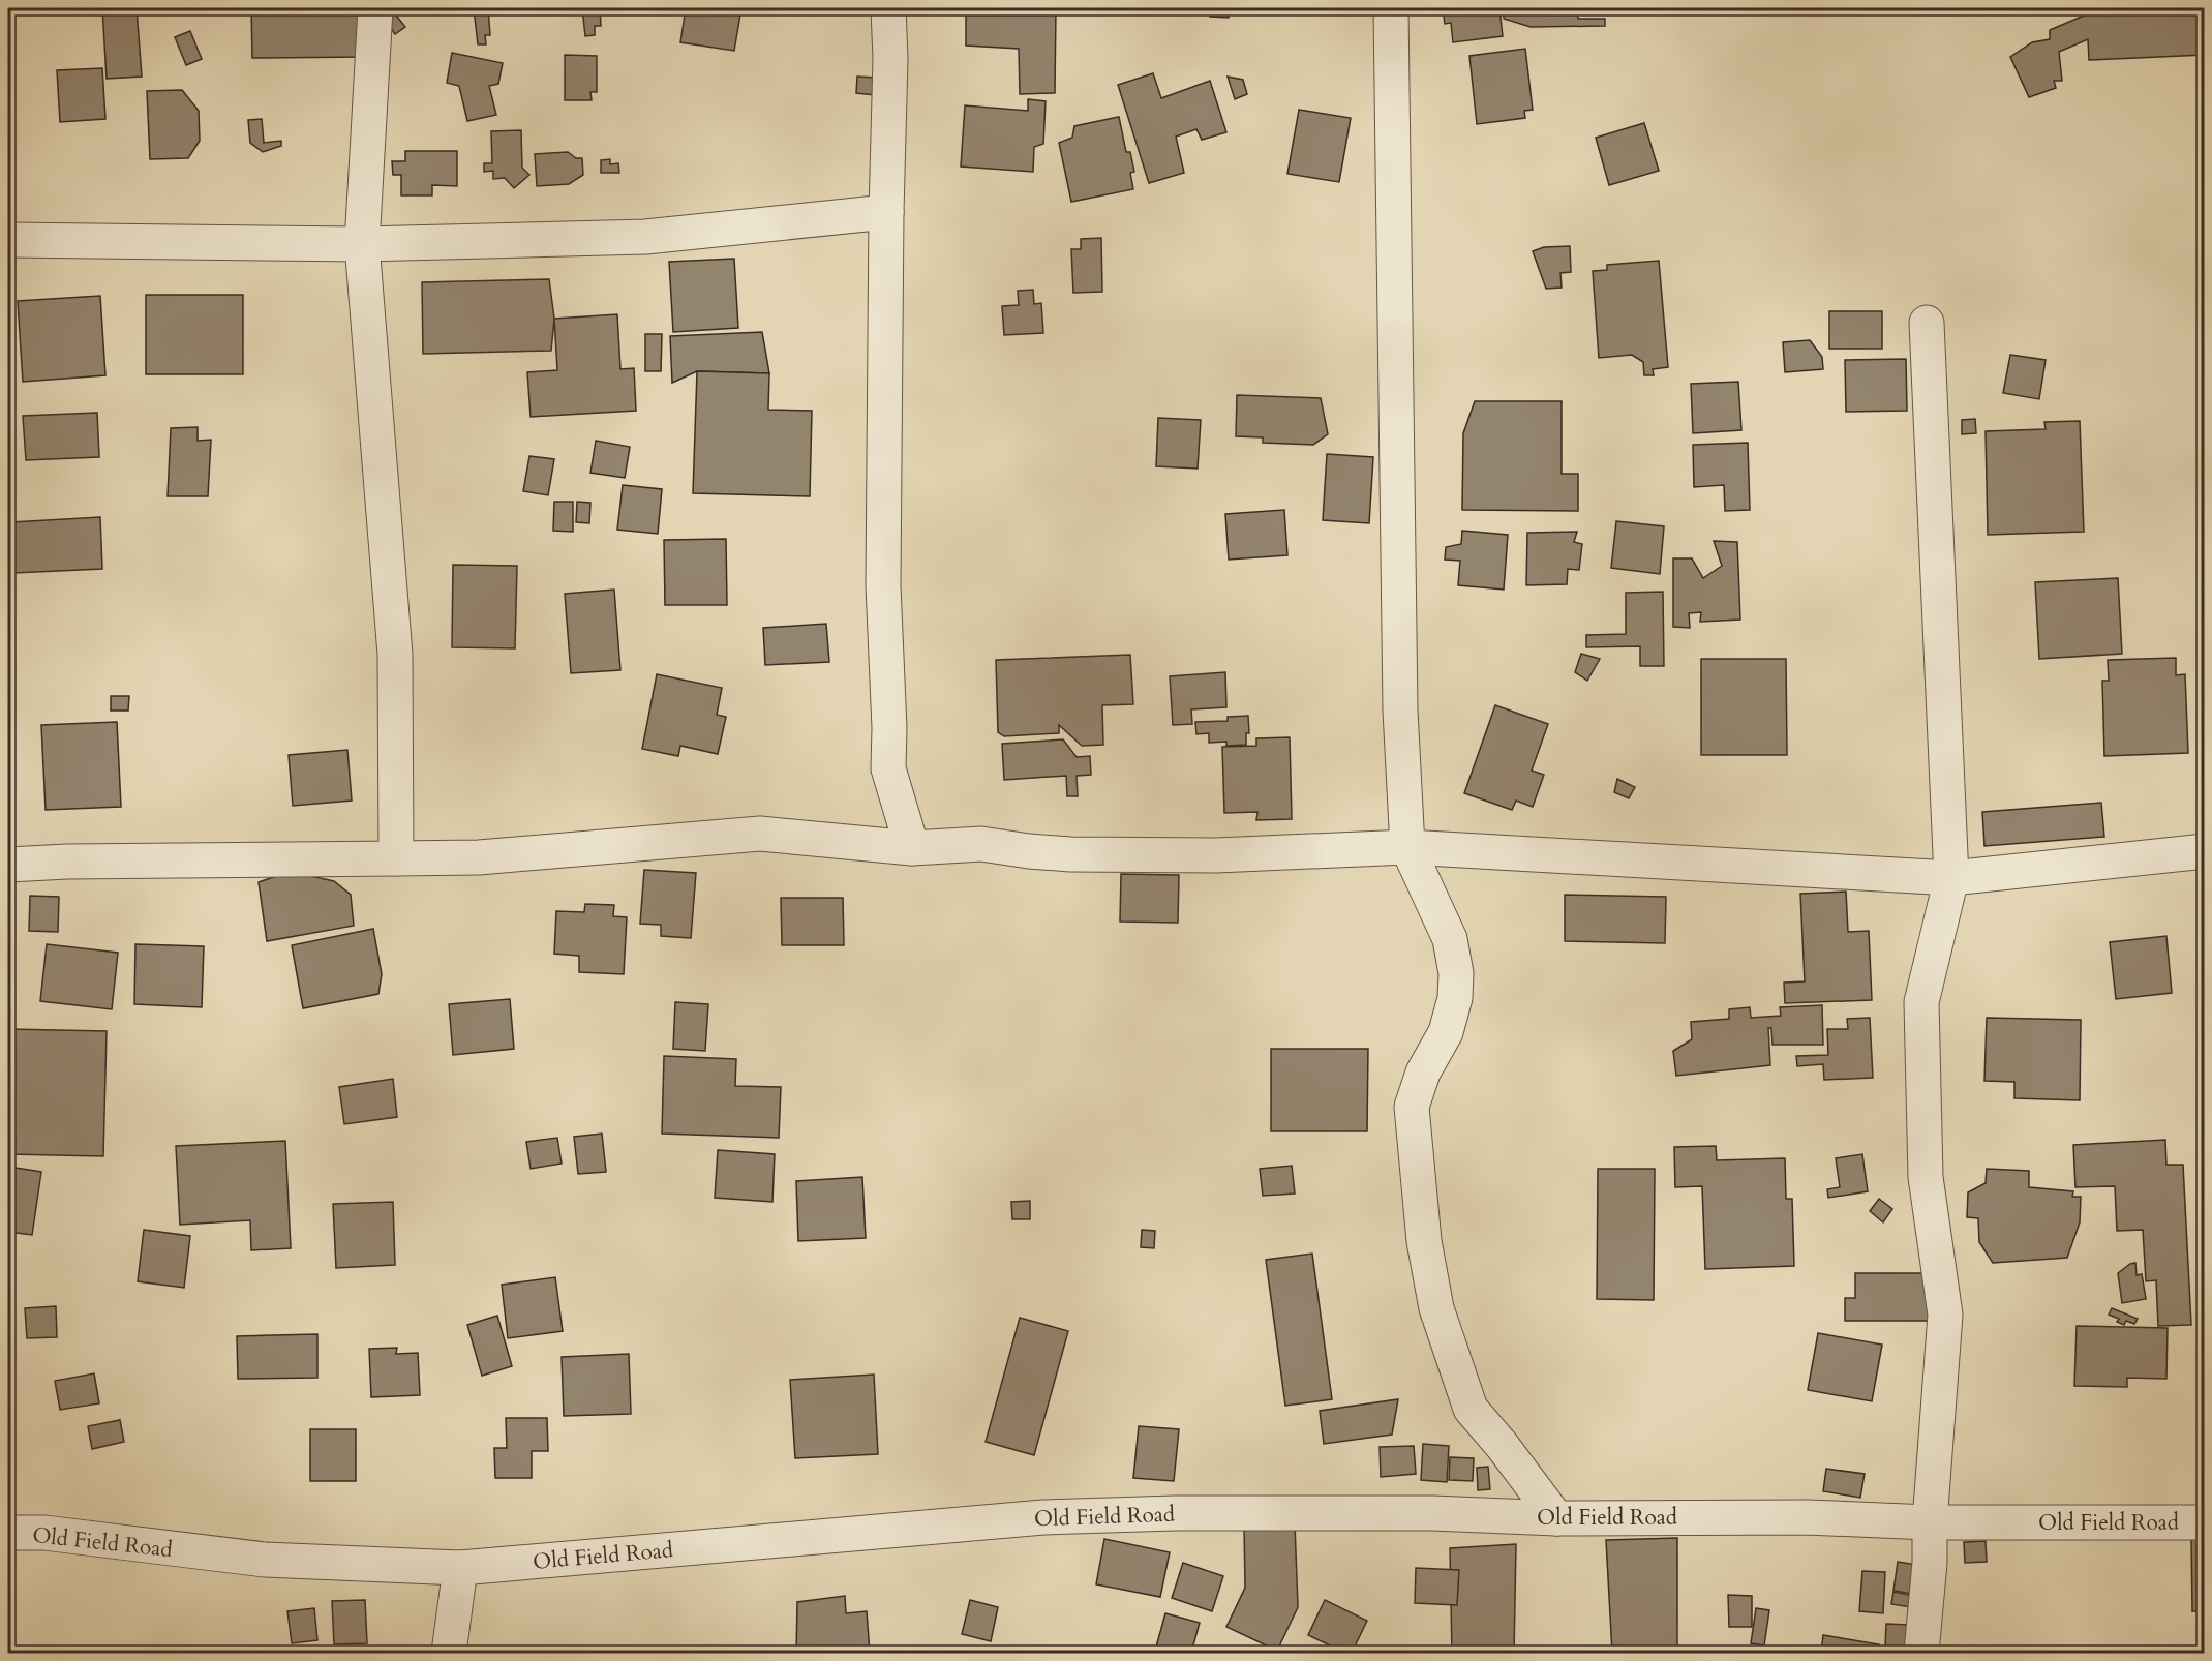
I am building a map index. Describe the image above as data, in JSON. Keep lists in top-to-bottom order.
{
  "streets": {
    "street": ["Old Field Road"]
  }
}
